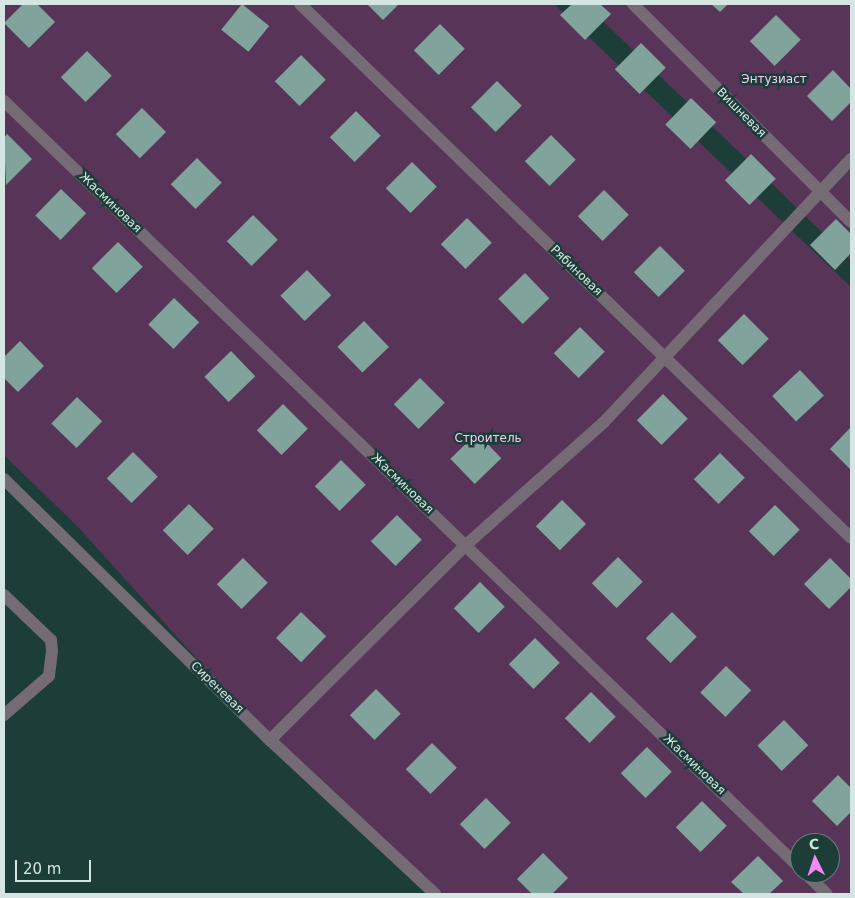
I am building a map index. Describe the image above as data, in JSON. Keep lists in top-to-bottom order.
{
  "streets": {
    "street": [
      "Вишневая",
      "Жасминовая",
      "Рябиновая",
      "Сиреневая"
    ]
  },
  "parks": ["Энтузиаст", "Строитель"],
  "scale_bar": "20 m",
  "north": "top"
}
